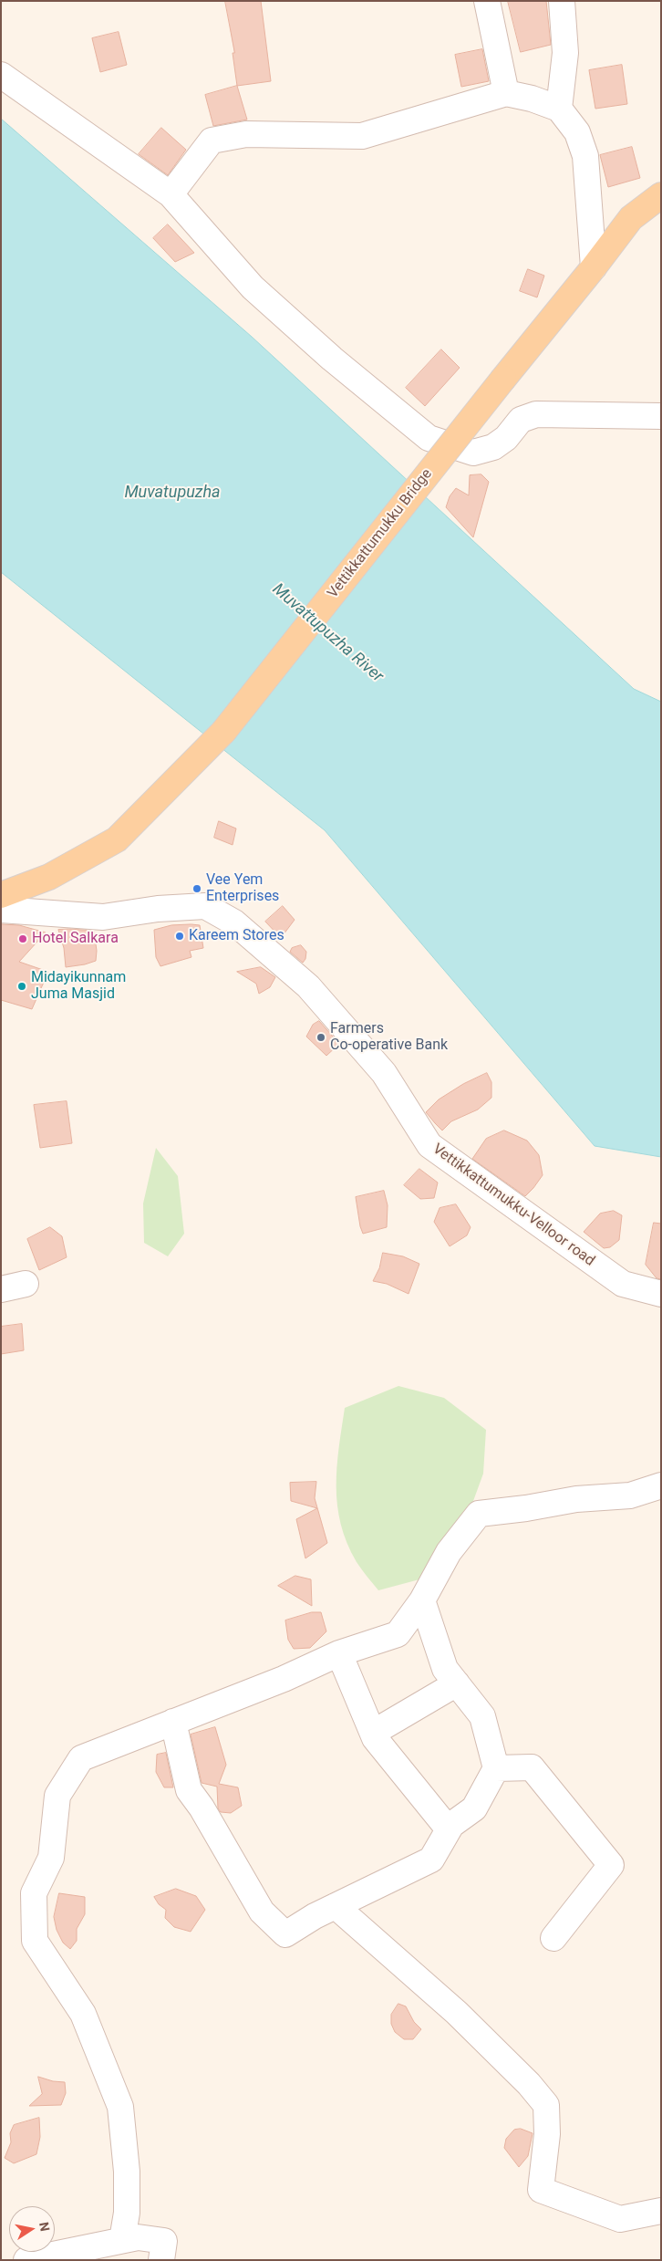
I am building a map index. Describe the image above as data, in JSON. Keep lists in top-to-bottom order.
{
  "streets": {
    "main road": ["Vettikkattumukku Bridge"],
    "street": ["Vettikkattumukku-Velloor road"]
  },
  "water": ["Muvatupuzha", "Muvattupuzha River"],
  "places": [
    "Vee Yem Enterprises",
    "Kareem Stores",
    "Hotel Salkara",
    "Midayikunnam Juma Masjid",
    "Farmers Co-operative Bank"
  ],
  "north": "right"
}
